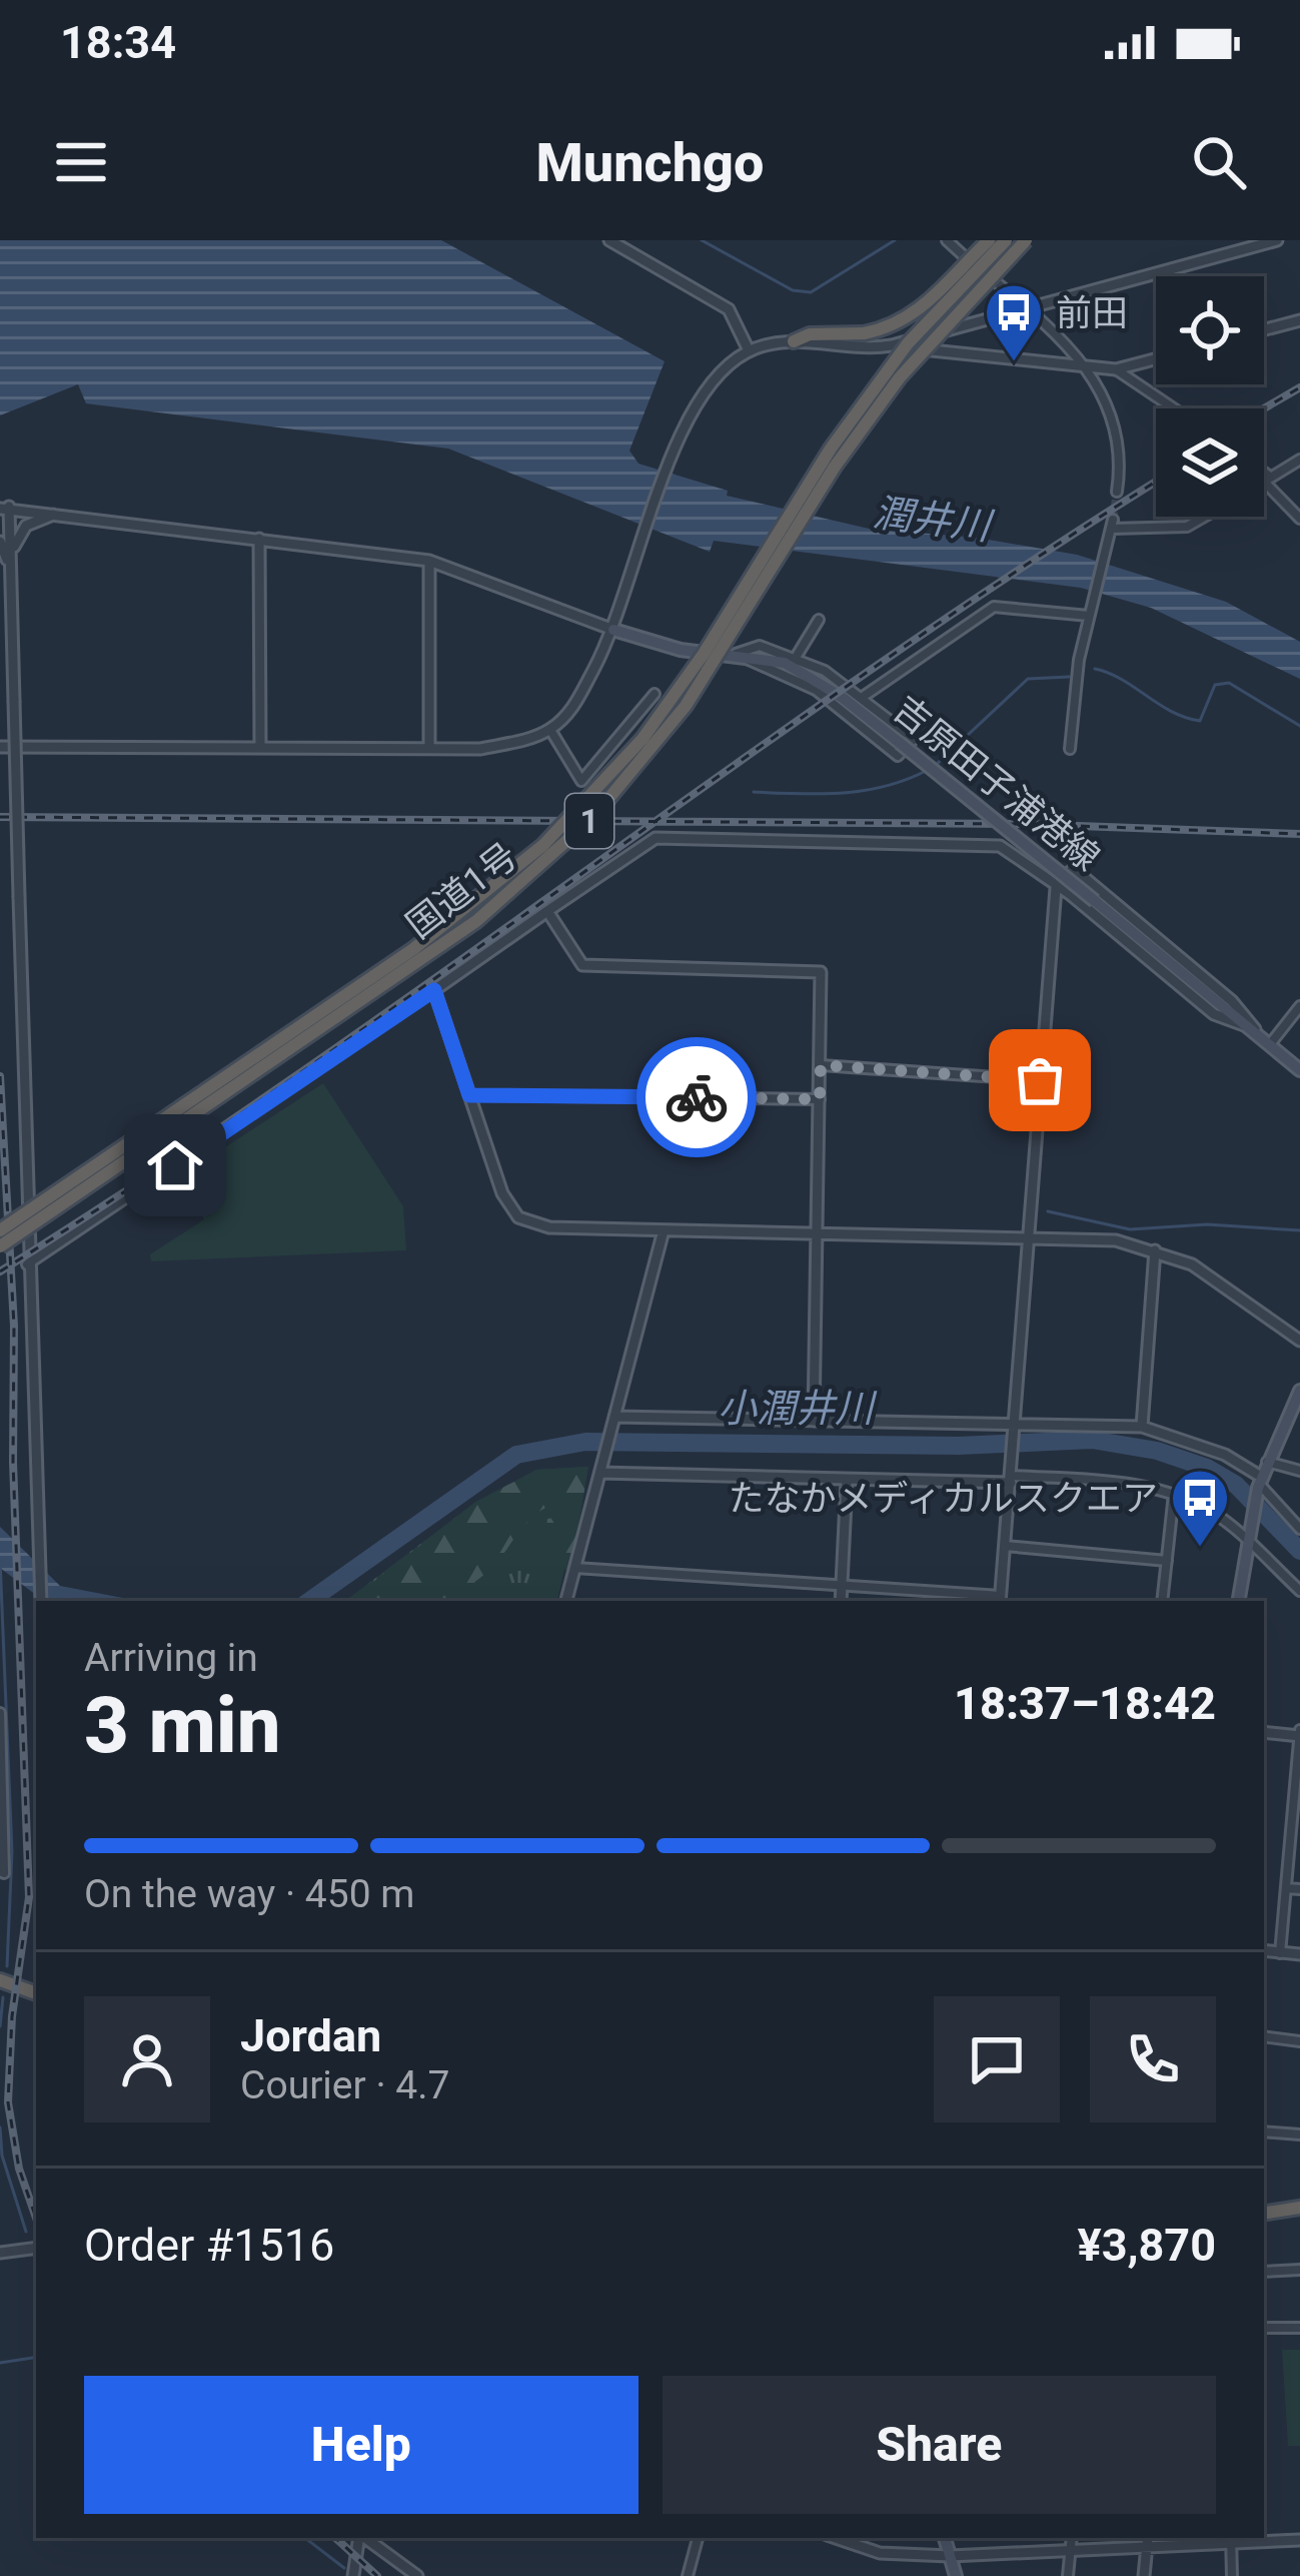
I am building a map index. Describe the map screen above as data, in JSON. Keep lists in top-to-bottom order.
{
  "streets": {
    "highway": ["1", "国道1号"],
    "main road": ["吉原田子浦港線"]
  },
  "water": ["潤井川", "小潤井川"],
  "places": {
    "bus stop": ["前田", "たなかメディカルスクエア"]
  },
  "page": {
    "status": "18:34",
    "header": "Munchgo",
    "heading": ["3 min", "Arriving in", "18:37–18:42"],
    "panel": [
      "Jordan",
      "Courier · 4.7",
      "Order #1516",
      "¥3,870"
    ],
    "bar": "On the way · 450 m",
    "buttons": ["Help", "Share"]
  }
}
